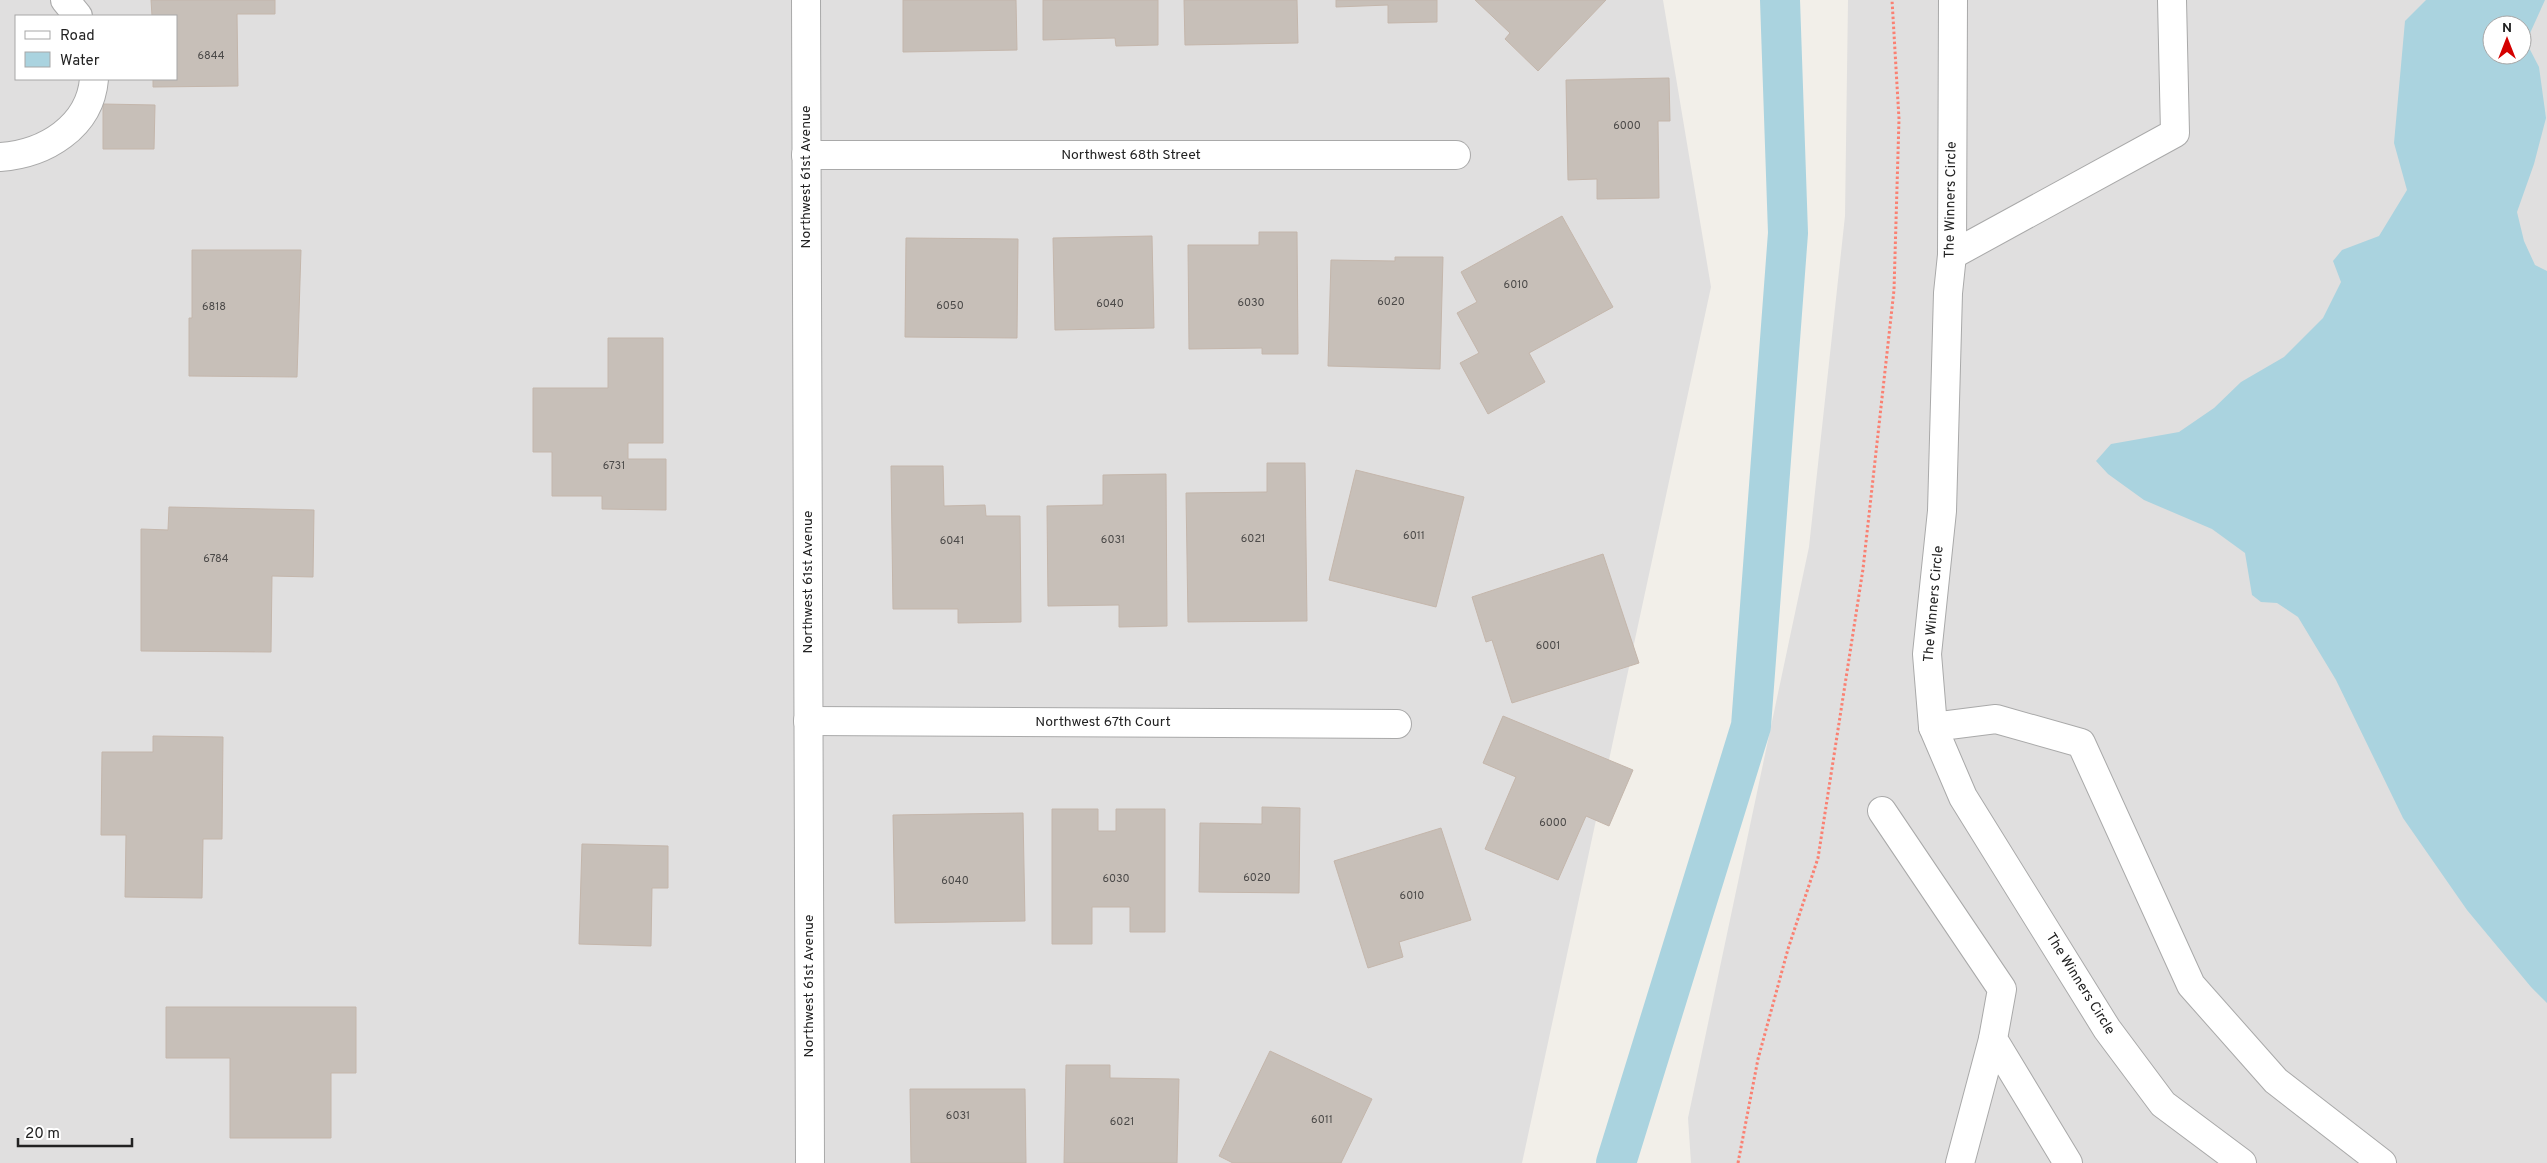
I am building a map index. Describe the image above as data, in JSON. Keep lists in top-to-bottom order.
{
  "streets": {
    "street": [
      "Northwest 68th Street",
      "Northwest 61st Avenue",
      "The Winners Circle",
      "Northwest 67th Court"
    ]
  },
  "crossings": [
    ["Northwest 68th Street", "Northwest 61st Avenue"],
    ["Northwest 61st Avenue", "Northwest 67th Court"]
  ],
  "house_numbers": [
    "6844",
    "6000",
    "6010",
    "6020",
    "6030",
    "6040",
    "6050",
    "6818",
    "6731",
    "6011",
    "6021",
    "6031",
    "6041",
    "6784",
    "6001",
    "6000",
    "6020",
    "6030",
    "6040",
    "6010",
    "6031",
    "6011",
    "6021"
  ],
  "legend": ["Road", "Water"],
  "scale_bar": "20 m",
  "north": "top"
}
